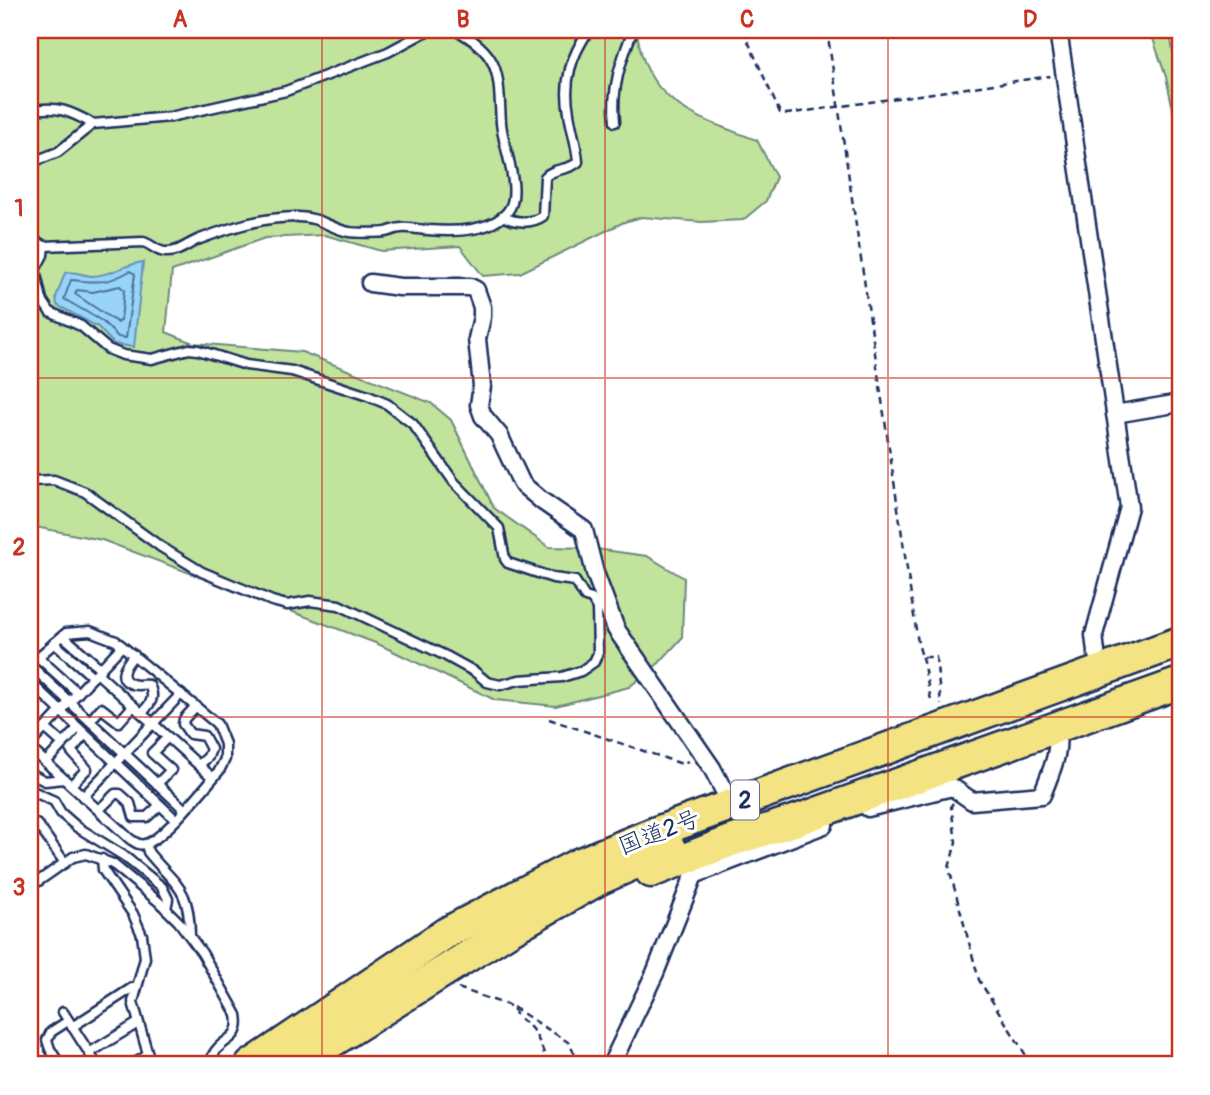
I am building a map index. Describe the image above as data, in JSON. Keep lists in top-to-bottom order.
{
  "streets": {
    "highway": ["2", "国道2号"]
  },
  "grid": {
    "columns": [
      "A",
      "B",
      "C",
      "D"
    ],
    "rows": ["1", "2", "3"]
  }
}
